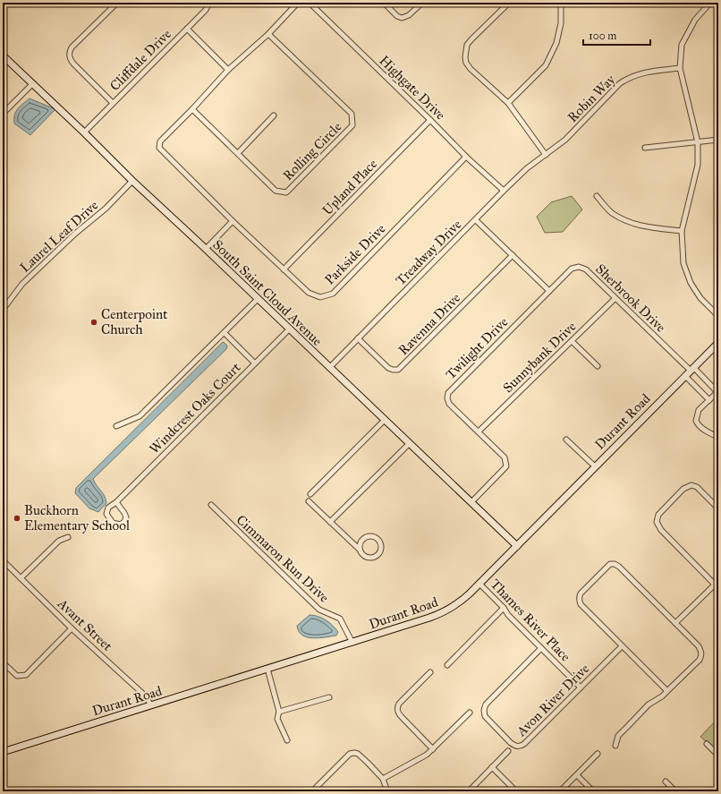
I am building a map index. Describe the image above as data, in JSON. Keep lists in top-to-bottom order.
{
  "streets": {
    "street": [
      "Cliffdale Drive",
      "Highgate Drive",
      "Robin Way",
      "Rolling Circle",
      "Upland Place",
      "Laurel Leaf Drive",
      "Treadway Drive",
      "Parkside Drive",
      "South Saint Cloud Avenue",
      "Sherbrook Drive",
      "Ravenna Drive",
      "Twilight Drive",
      "Sunnybank Drive",
      "Windcrest Oaks Court",
      "Durant Road",
      "Cimmaron Run Drive",
      "Thames River Place",
      "Avant Street",
      "Avon River Drive"
    ]
  },
  "crossings": [
    ["Cliffdale Drive", "South Saint Cloud Avenue"],
    ["Highgate Drive", "Upland Place"],
    ["Highgate Drive", "Treadway Drive"],
    ["Highgate Drive", "Parkside Drive"],
    ["Robin Way", "Treadway Drive"],
    ["Upland Place", "Parkside Drive"],
    ["Laurel Leaf Drive", "South Saint Cloud Avenue"],
    ["Treadway Drive", "South Saint Cloud Avenue"],
    ["Treadway Drive", "Ravenna Drive"],
    ["South Saint Cloud Avenue", "Twilight Drive"],
    ["South Saint Cloud Avenue", "Windcrest Oaks Court"],
    ["South Saint Cloud Avenue", "Durant Road"],
    ["Sherbrook Drive", "Twilight Drive"],
    ["Sherbrook Drive", "Sunnybank Drive"],
    ["Sherbrook Drive", "Durant Road"],
    ["Twilight Drive", "Sunnybank Drive"],
    ["Durant Road", "Cimmaron Run Drive"],
    ["Durant Road", "Thames River Place"],
    ["Durant Road", "Avant Street"],
    ["Thames River Place", "Avon River Drive"]
  ],
  "places": ["Centerpoint Church", "Buckhorn Elementary School"],
  "scale_bar": "100 m"
}
